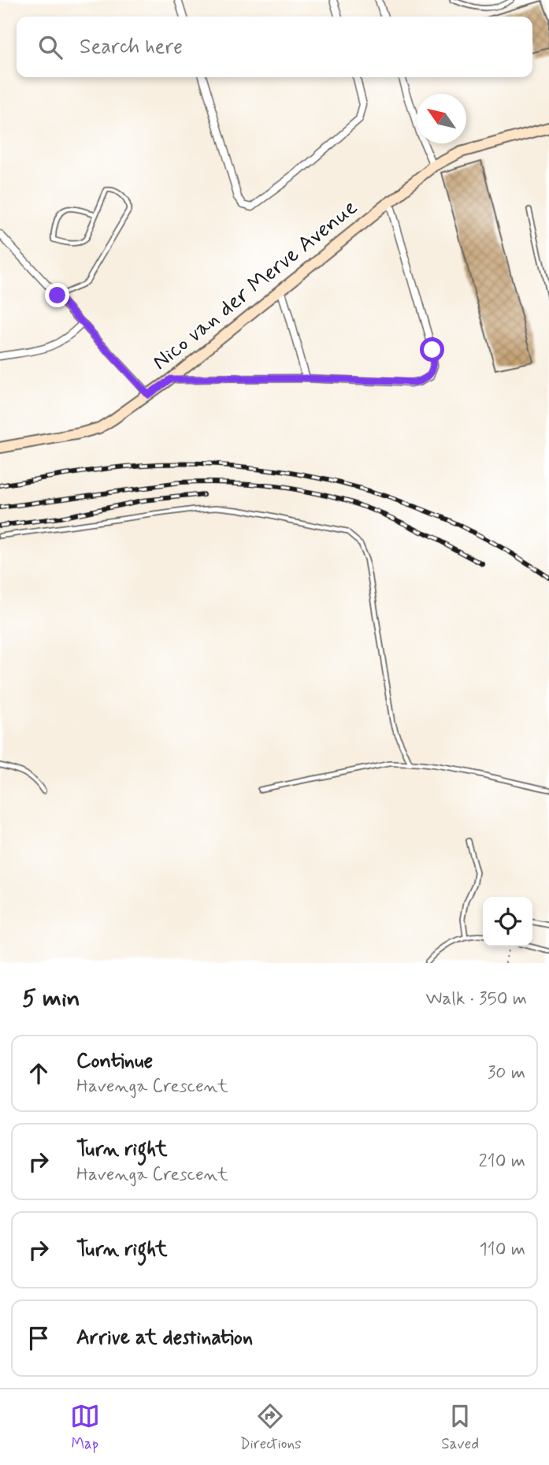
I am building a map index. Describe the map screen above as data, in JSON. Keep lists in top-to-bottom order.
{
  "streets": {
    "street": ["Nico van der Merve Avenue"]
  },
  "north": "top left",
  "page": {
    "search": "Search here",
    "heading": ["5 min", "Walk · 350 m"],
    "list": [
      ["Continue", "Havenga Crescent", "30 m"],
      ["Turn right", "Havenga Crescent", "210 m"],
      ["Turn right", "110 m"],
      "Arrive at destination"
    ],
    "nav": ["Map", "Directions", "Saved"]
  }
}
